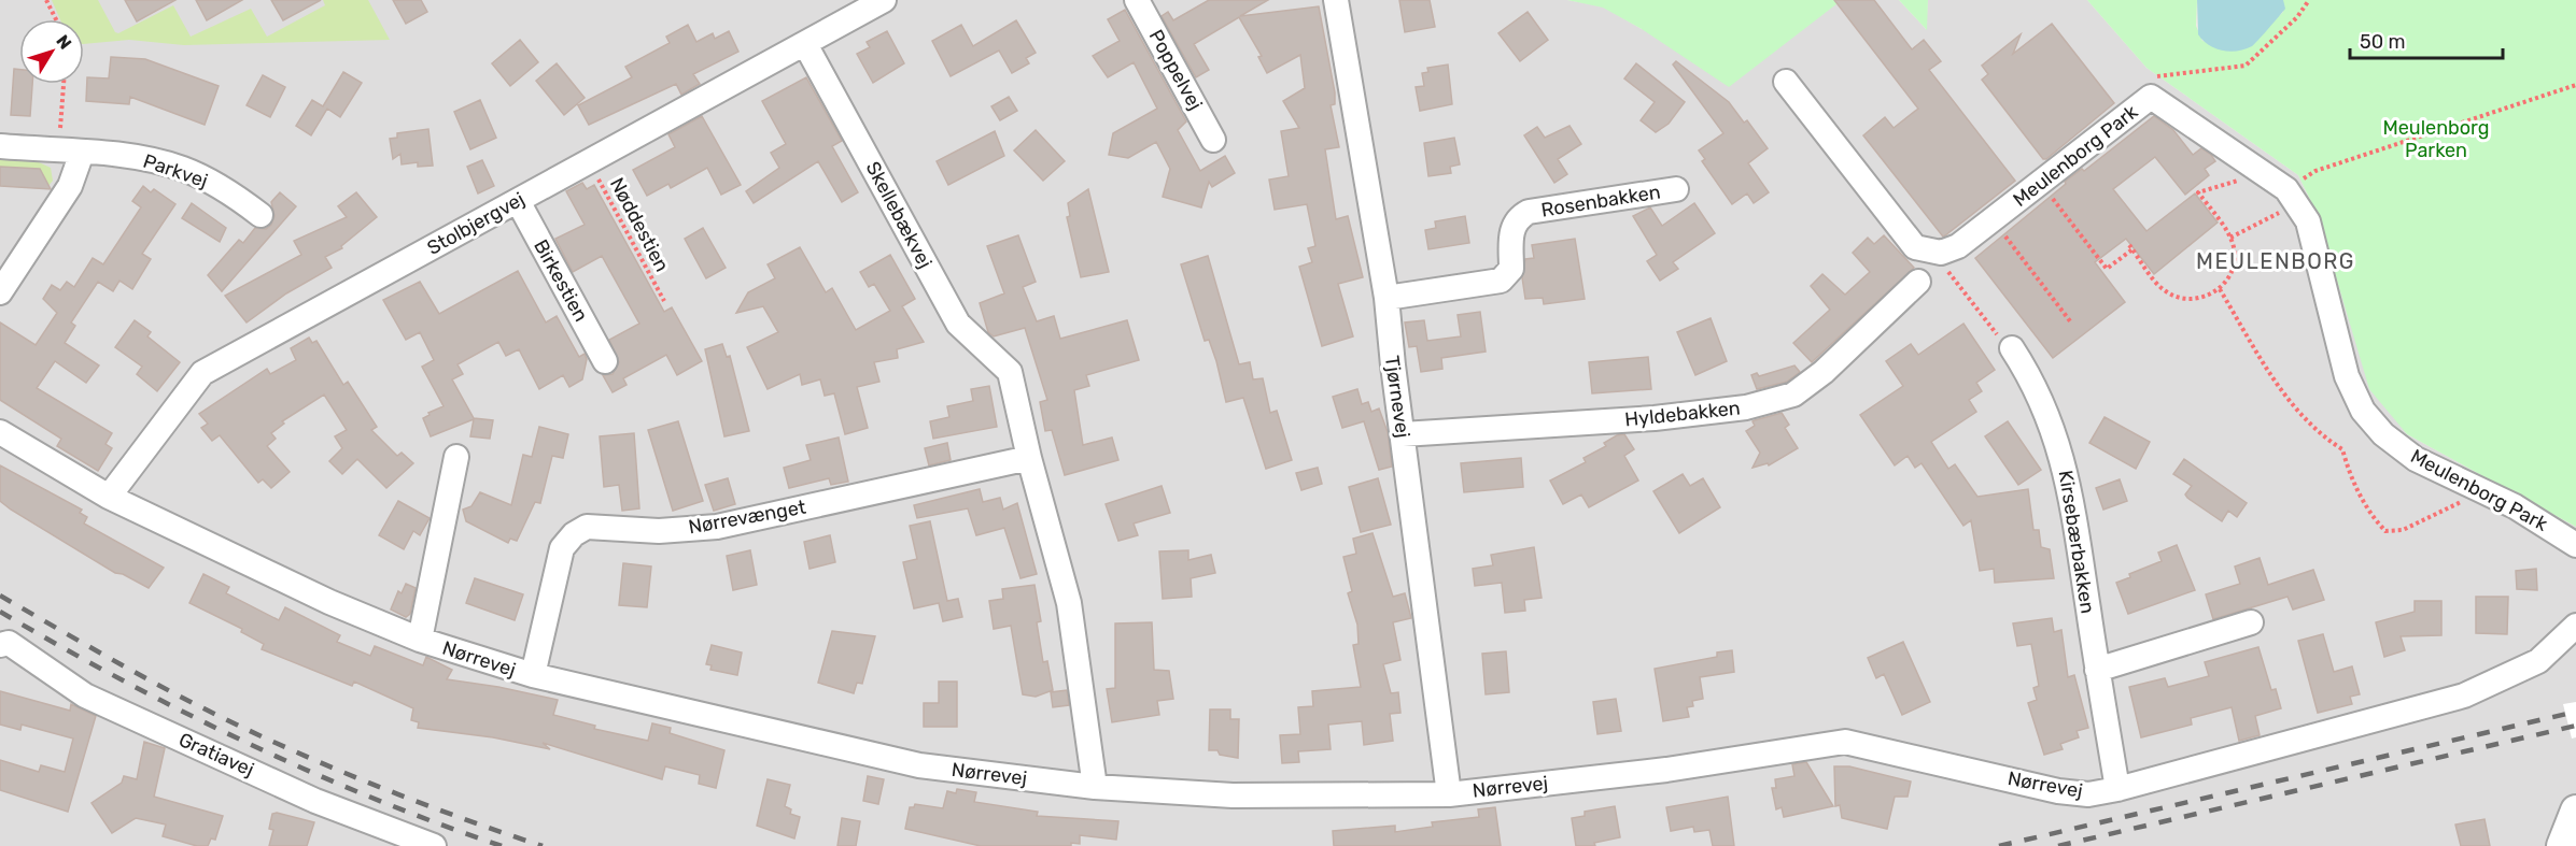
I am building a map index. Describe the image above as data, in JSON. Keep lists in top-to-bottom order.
{
  "streets": {
    "street": [
      "Poppelvej",
      "Meulenborg Park",
      "Parkvej",
      "Rosenbakken",
      "Skellebækvej",
      "Stolbjergvej",
      "Birkestien",
      "Tjørnevej",
      "Hyldebakken",
      "Nørrevænget",
      "Kirsebærbakken",
      "Nørrevej",
      "Gratiavej"
    ],
    "path": ["Nøddestien"]
  },
  "crossings": [
    ["Rosenbakken", "Tjørnevej"],
    ["Skellebækvej", "Stolbjergvej"],
    ["Skellebækvej", "Nørrevænget"],
    ["Stolbjergvej", "Nøddestien"],
    ["Stolbjergvej", "Birkestien"],
    ["Stolbjergvej", "Nørrevej"],
    ["Tjørnevej", "Hyldebakken"],
    ["Tjørnevej", "Nørrevej"],
    ["Nørrevænget", "Nørrevej"],
    ["Kirsebærbakken", "Nørrevej"]
  ],
  "districts": ["MEULENBORG"],
  "parks": ["Meulenborg Parken"],
  "scale_bar": "50 m",
  "north": "top right"
}
